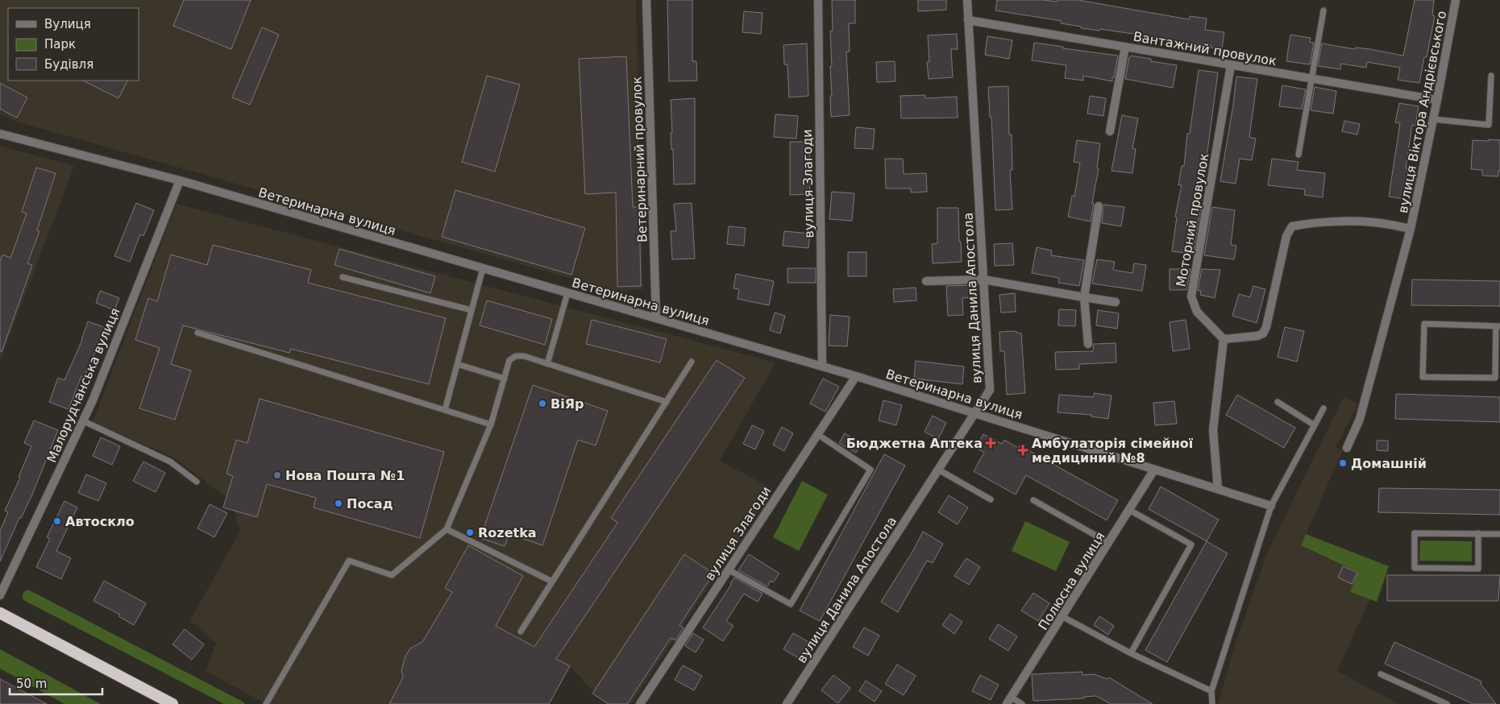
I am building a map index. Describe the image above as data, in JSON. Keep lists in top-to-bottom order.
{
  "streets": {
    "street": [
      "Вантажний провулок",
      "вулиця Віктора Андрієвського",
      "Ветеринарний провулок",
      "вулиця Злагоди",
      "Ветеринарна вулиця",
      "Моторний провулок",
      "вулиця Данила Апостола",
      "Малорудчанська вулиця",
      "Полюсна вулиця"
    ]
  },
  "crossings": [
    ["Вантажний провулок", "вулиця Віктора Андрієвського"],
    ["Вантажний провулок", "Моторний провулок"],
    ["Вантажний провулок", "вулиця Данила Апостола"],
    ["Ветеринарний провулок", "Ветеринарна вулиця"],
    ["вулиця Злагоди", "Ветеринарна вулиця"],
    ["Ветеринарна вулиця", "вулиця Данила Апостола"],
    ["Ветеринарна вулиця", "Малорудчанська вулиця"],
    ["Ветеринарна вулиця", "Полюсна вулиця"]
  ],
  "places": {
    "other": [
      "ВіЯр",
      "Домашній",
      "Нова Пошта №1",
      "Посад",
      "Автоскло",
      "Rozetka"
    ],
    "health": ["Бюджетна Аптека", "Амбулаторія сімейної медициний №8"]
  },
  "legend": ["Вулиця", "Парк", "Будівля"],
  "scale_bar": "50 m"
}
